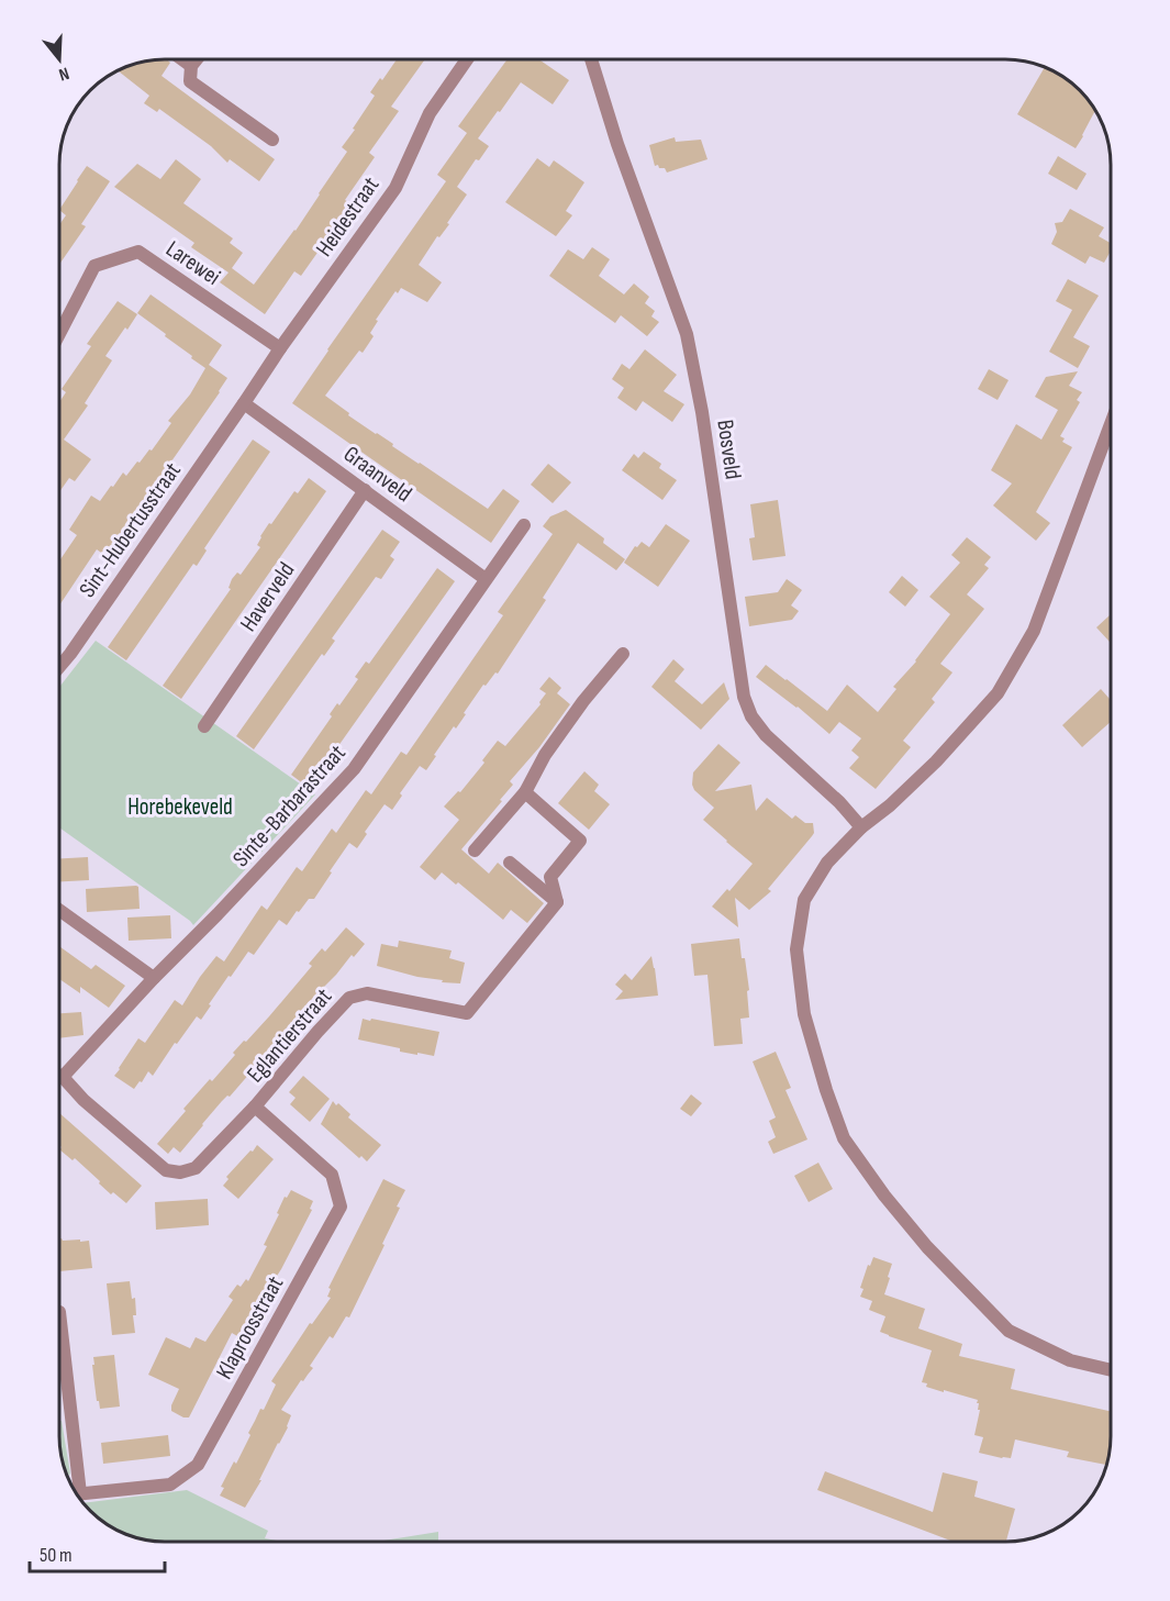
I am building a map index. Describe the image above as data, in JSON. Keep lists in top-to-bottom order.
{
  "streets": {
    "street": [
      "Heidestraat",
      "Larewei",
      "Bosveld",
      "Graanveld",
      "Sint-Hubertusstraat",
      "Haverveld",
      "Sinte-Barbarastraat",
      "Eglantierstraat",
      "Klaproosstraat"
    ]
  },
  "crossings": [
    ["Heidestraat", "Larewei"],
    ["Heidestraat", "Graanveld"],
    ["Heidestraat", "Sint-Hubertusstraat"],
    ["Graanveld", "Sint-Hubertusstraat"],
    ["Graanveld", "Haverveld"],
    ["Graanveld", "Sinte-Barbarastraat"],
    ["Sinte-Barbarastraat", "Eglantierstraat"],
    ["Eglantierstraat", "Klaproosstraat"]
  ],
  "parks": ["Horebekeveld"],
  "scale_bar": "50 m",
  "north": "bottom"
}
